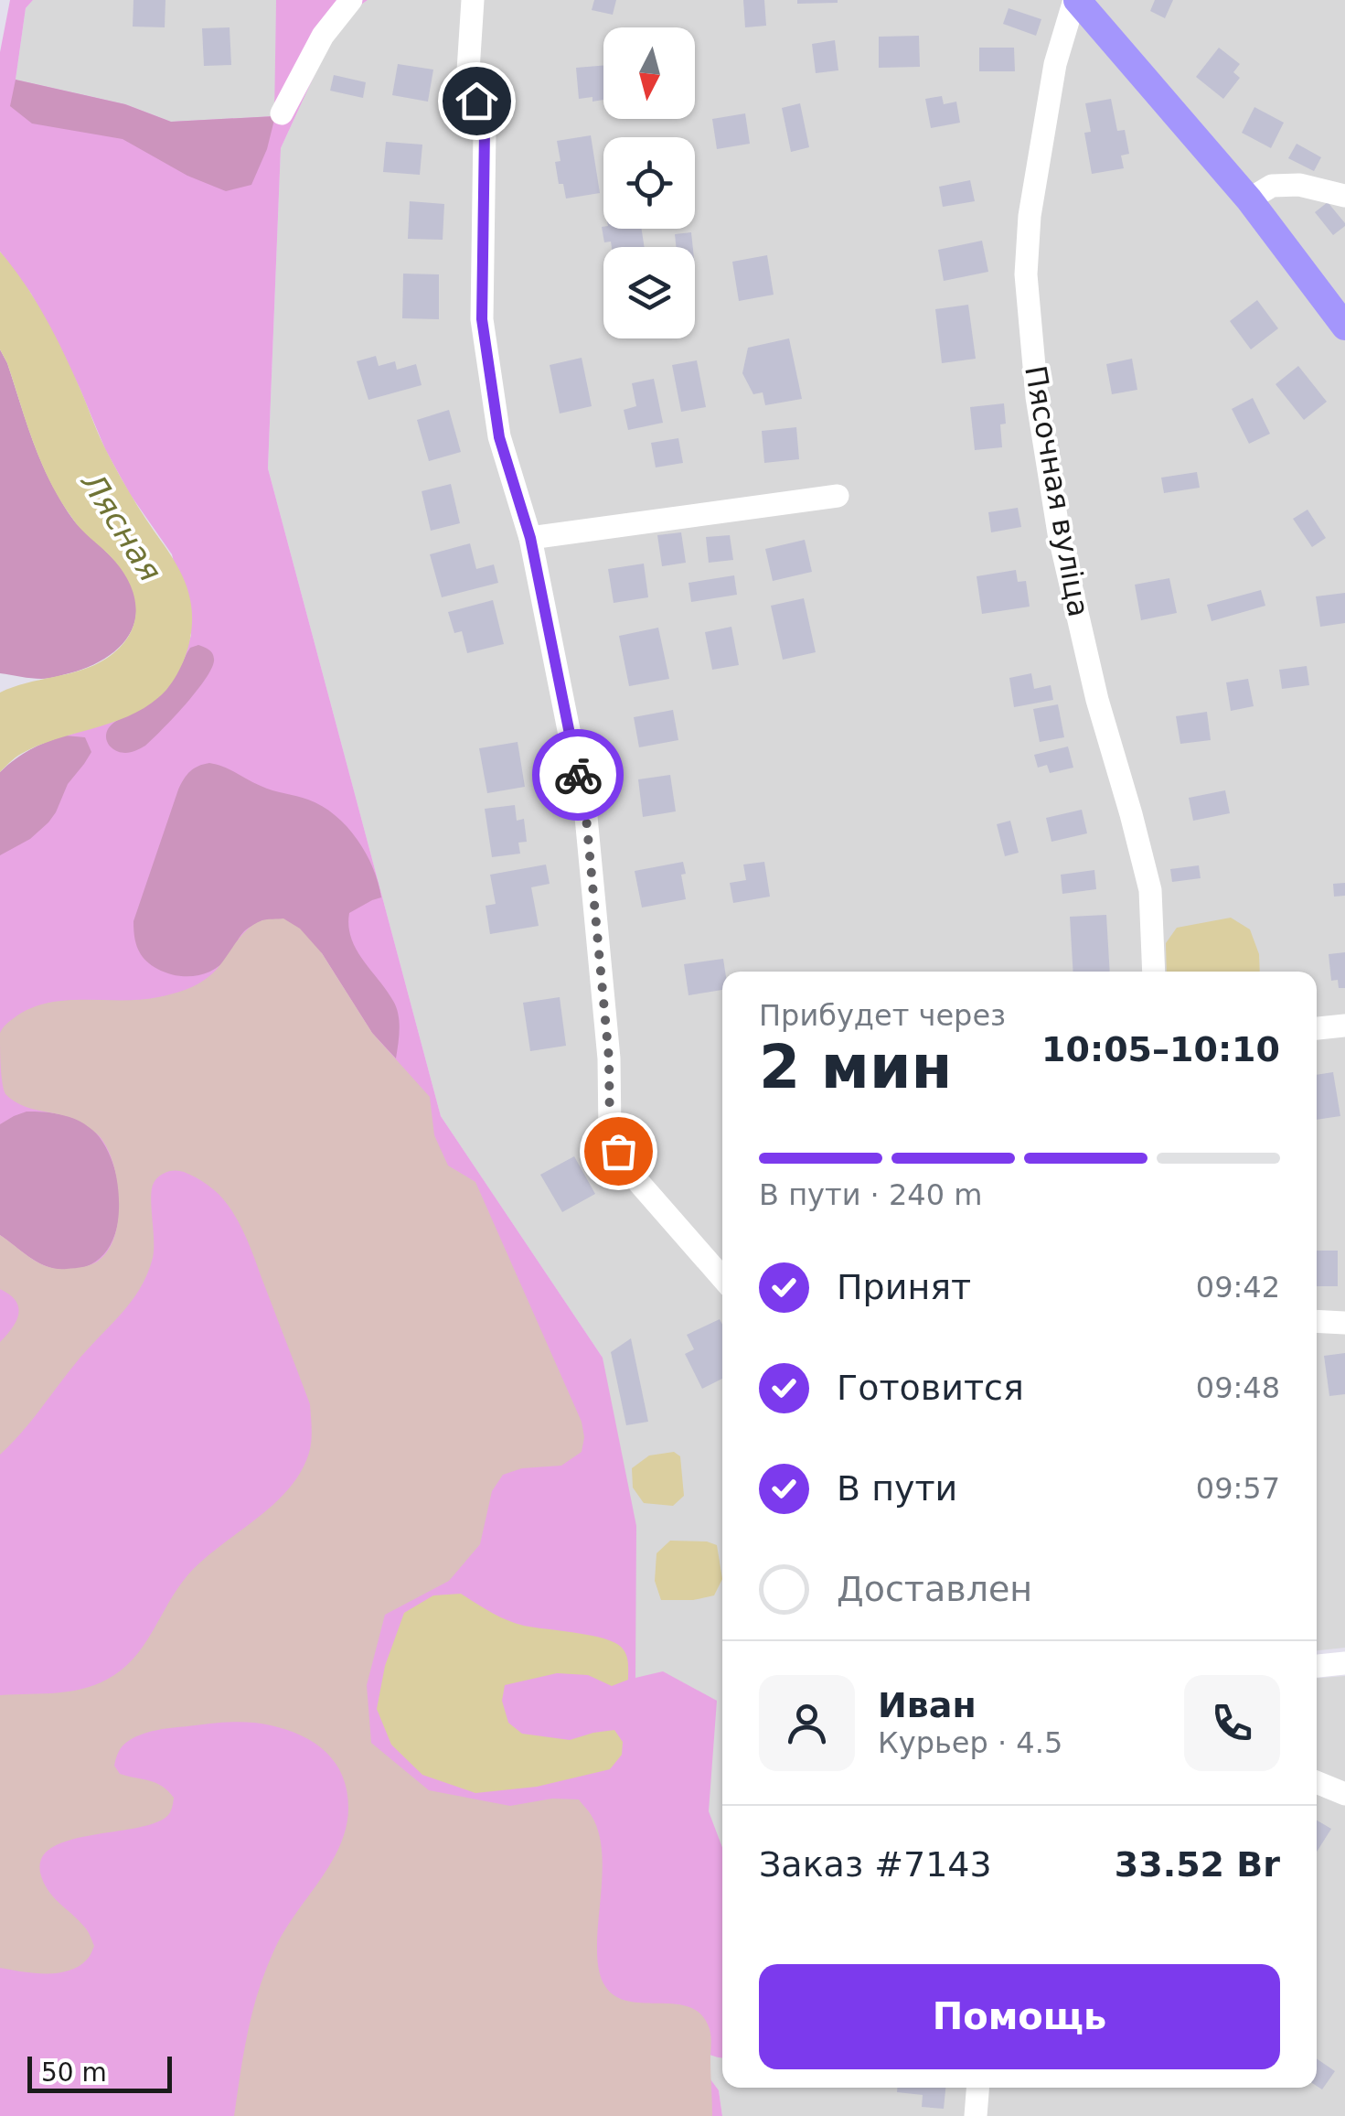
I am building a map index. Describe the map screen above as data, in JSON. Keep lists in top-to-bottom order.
{
  "streets": {
    "street": ["Пясочная вуліца"]
  },
  "water": ["Лясная"],
  "scale_bar": "50 m",
  "north": "bottom",
  "page": {
    "heading": ["2 мин", "Прибудет через", "10:05–10:10"],
    "panel": [
      "Иван",
      "Курьер · 4.5",
      "Заказ #7143",
      "33.52 Br"
    ],
    "bar": "В пути · 240 m",
    "list": [
      ["Принят", "09:42"],
      ["Готовится", "09:48"],
      ["В пути", "09:57"],
      "Доставлен"
    ],
    "buttons": "Помощь",
    "scale": "50 m"
  }
}
